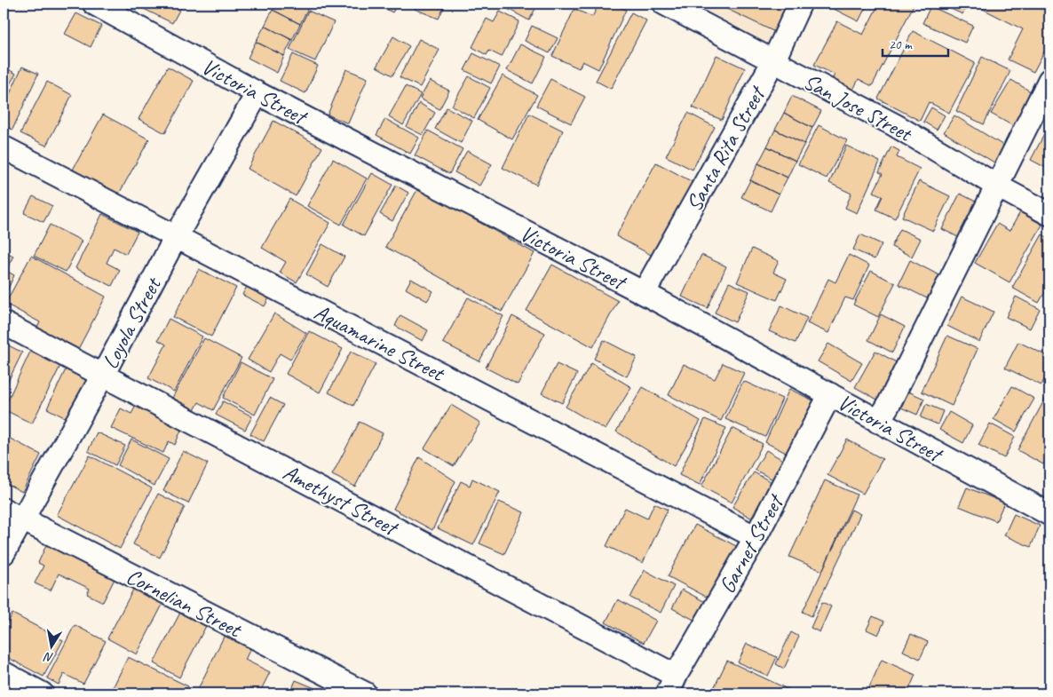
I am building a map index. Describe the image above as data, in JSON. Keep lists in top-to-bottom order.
{
  "streets": {
    "street": [
      "Victoria Street",
      "San Jose Street",
      "Santa Rita Street",
      "Loyola Street",
      "Aquamarine Street",
      "Amethyst Street",
      "Garnet Street",
      "Cornelian Street"
    ]
  },
  "crossings": [
    ["Victoria Street", "Santa Rita Street"],
    ["Victoria Street", "Loyola Street"],
    ["Victoria Street", "Garnet Street"],
    ["San Jose Street", "Santa Rita Street"],
    ["Loyola Street", "Aquamarine Street"],
    ["Loyola Street", "Amethyst Street"],
    ["Loyola Street", "Cornelian Street"],
    ["Aquamarine Street", "Garnet Street"],
    ["Amethyst Street", "Garnet Street"]
  ],
  "scale_bar": "20 m",
  "north": "bottom"
}
